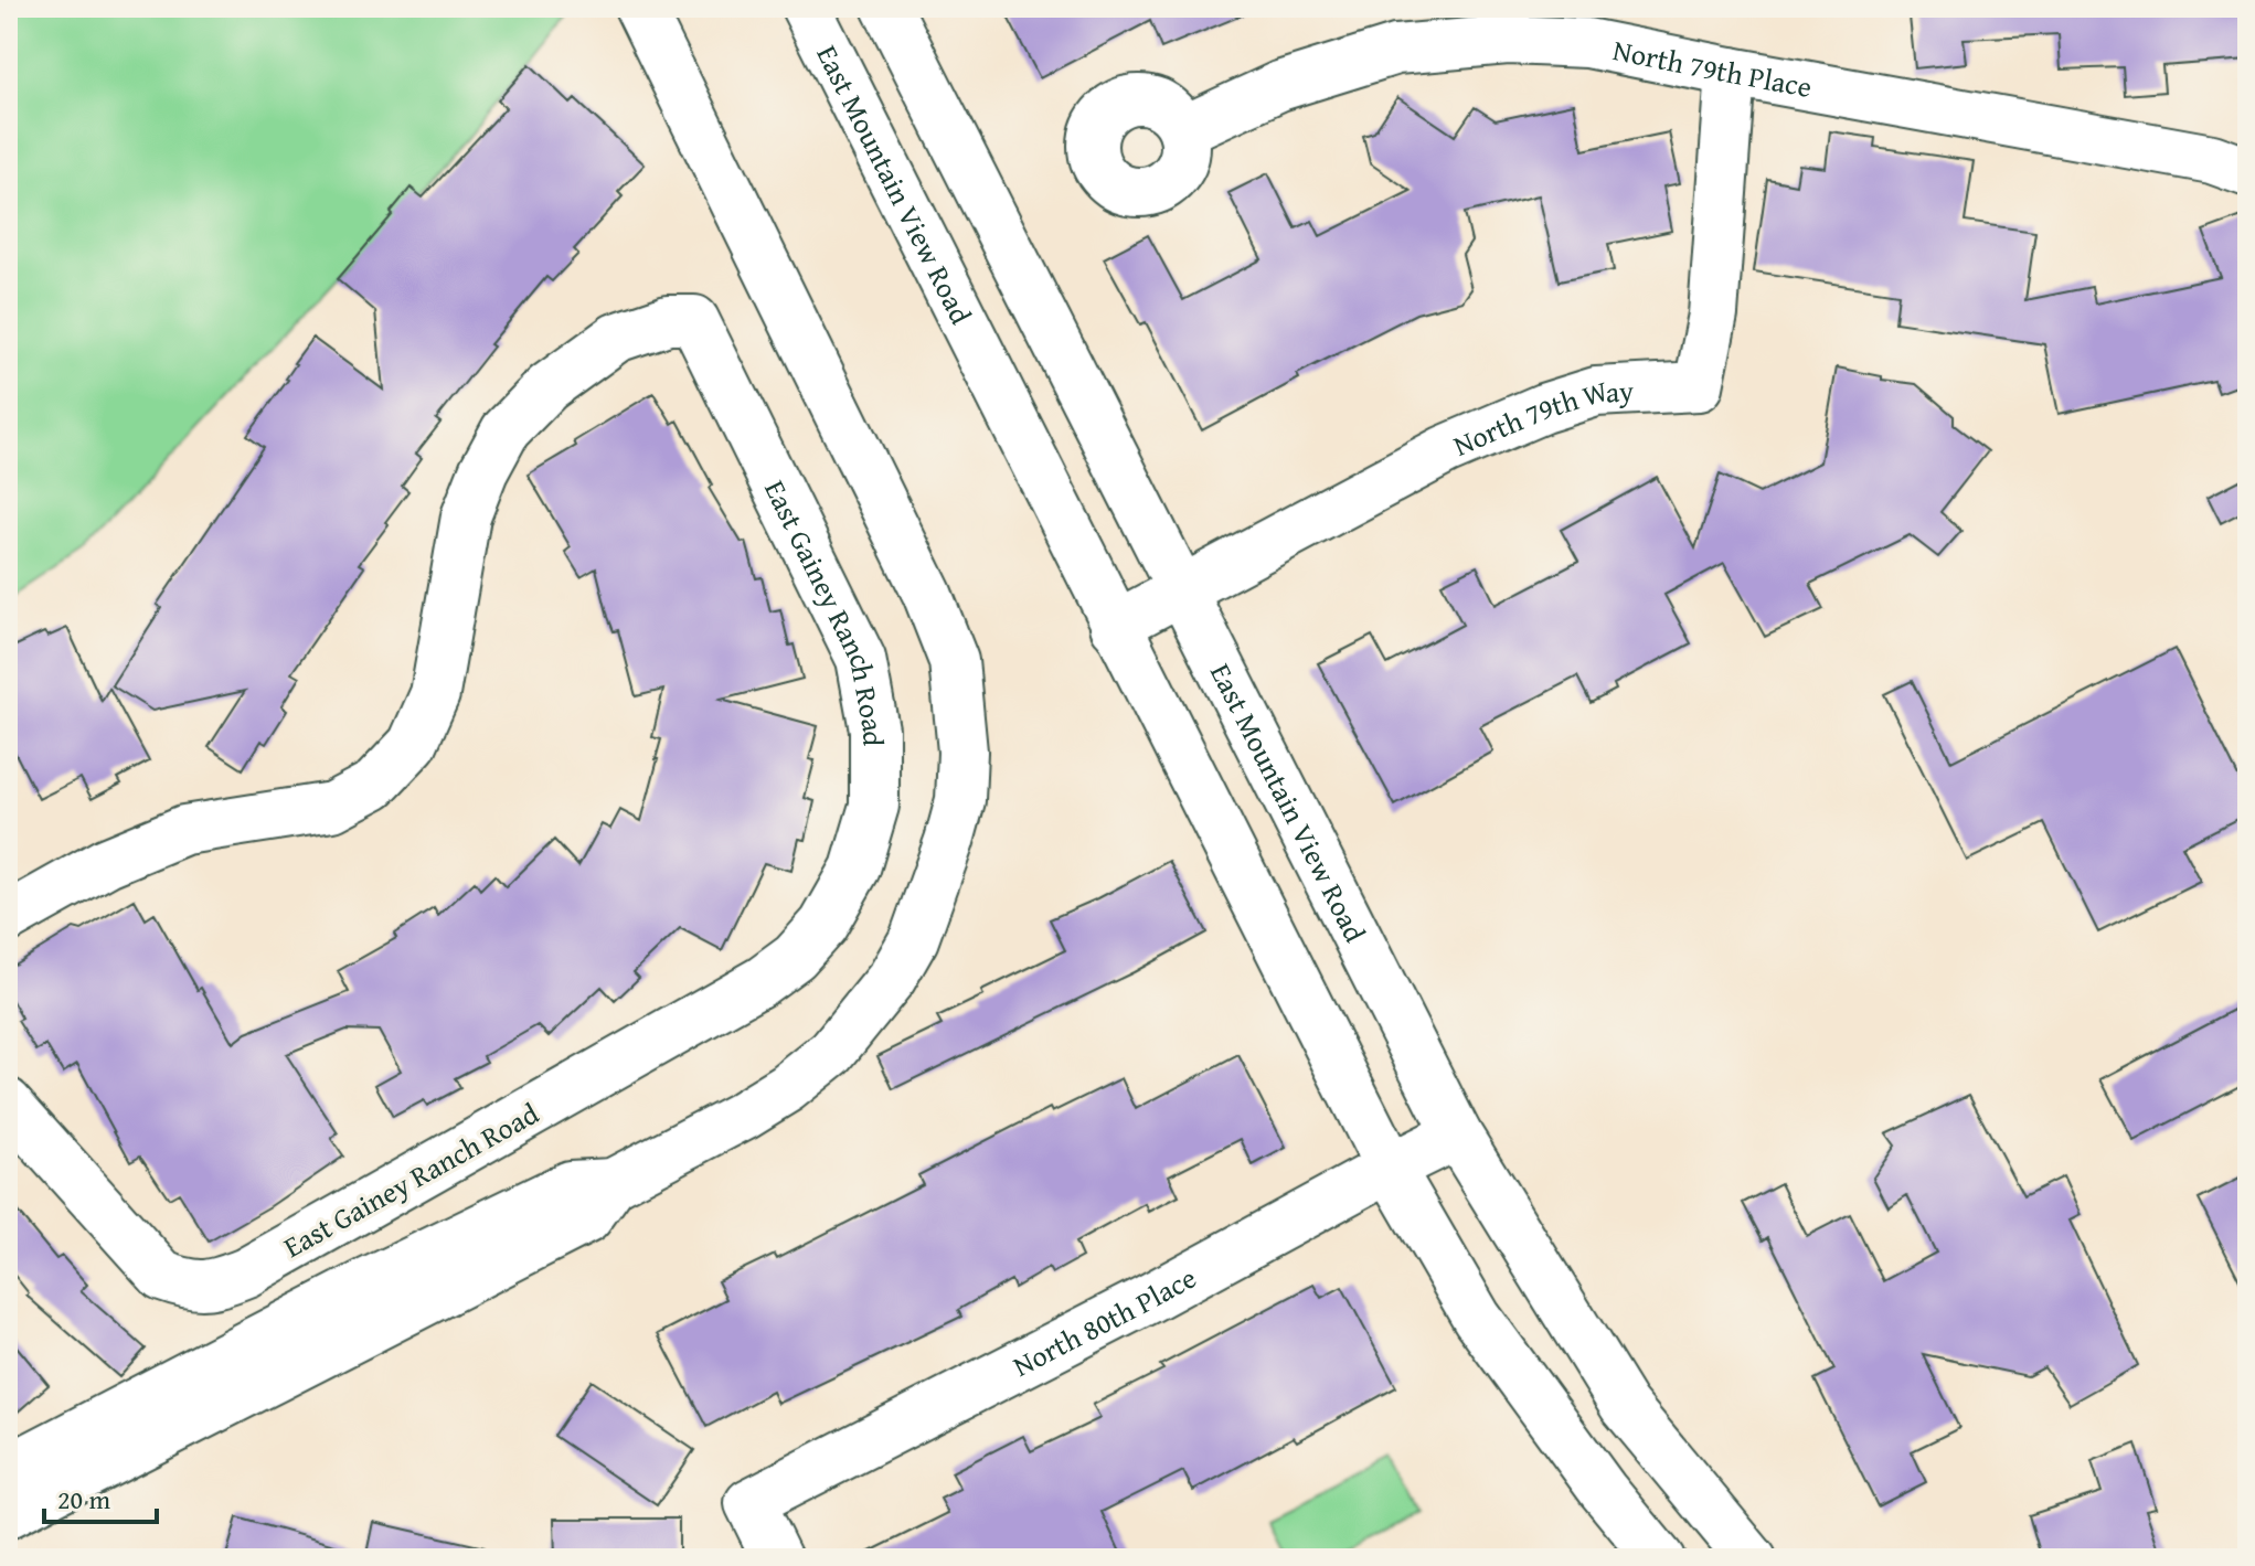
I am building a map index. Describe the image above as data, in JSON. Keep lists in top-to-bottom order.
{
  "streets": {
    "street": [
      "North 79th Place",
      "East Mountain View Road",
      "North 79th Way",
      "East Gainey Ranch Road",
      "North 80th Place"
    ]
  },
  "crossings": [
    ["North 79th Place", "North 79th Way"],
    ["East Mountain View Road", "North 79th Way"],
    ["East Mountain View Road", "North 80th Place"]
  ],
  "scale_bar": "20 m"
}
